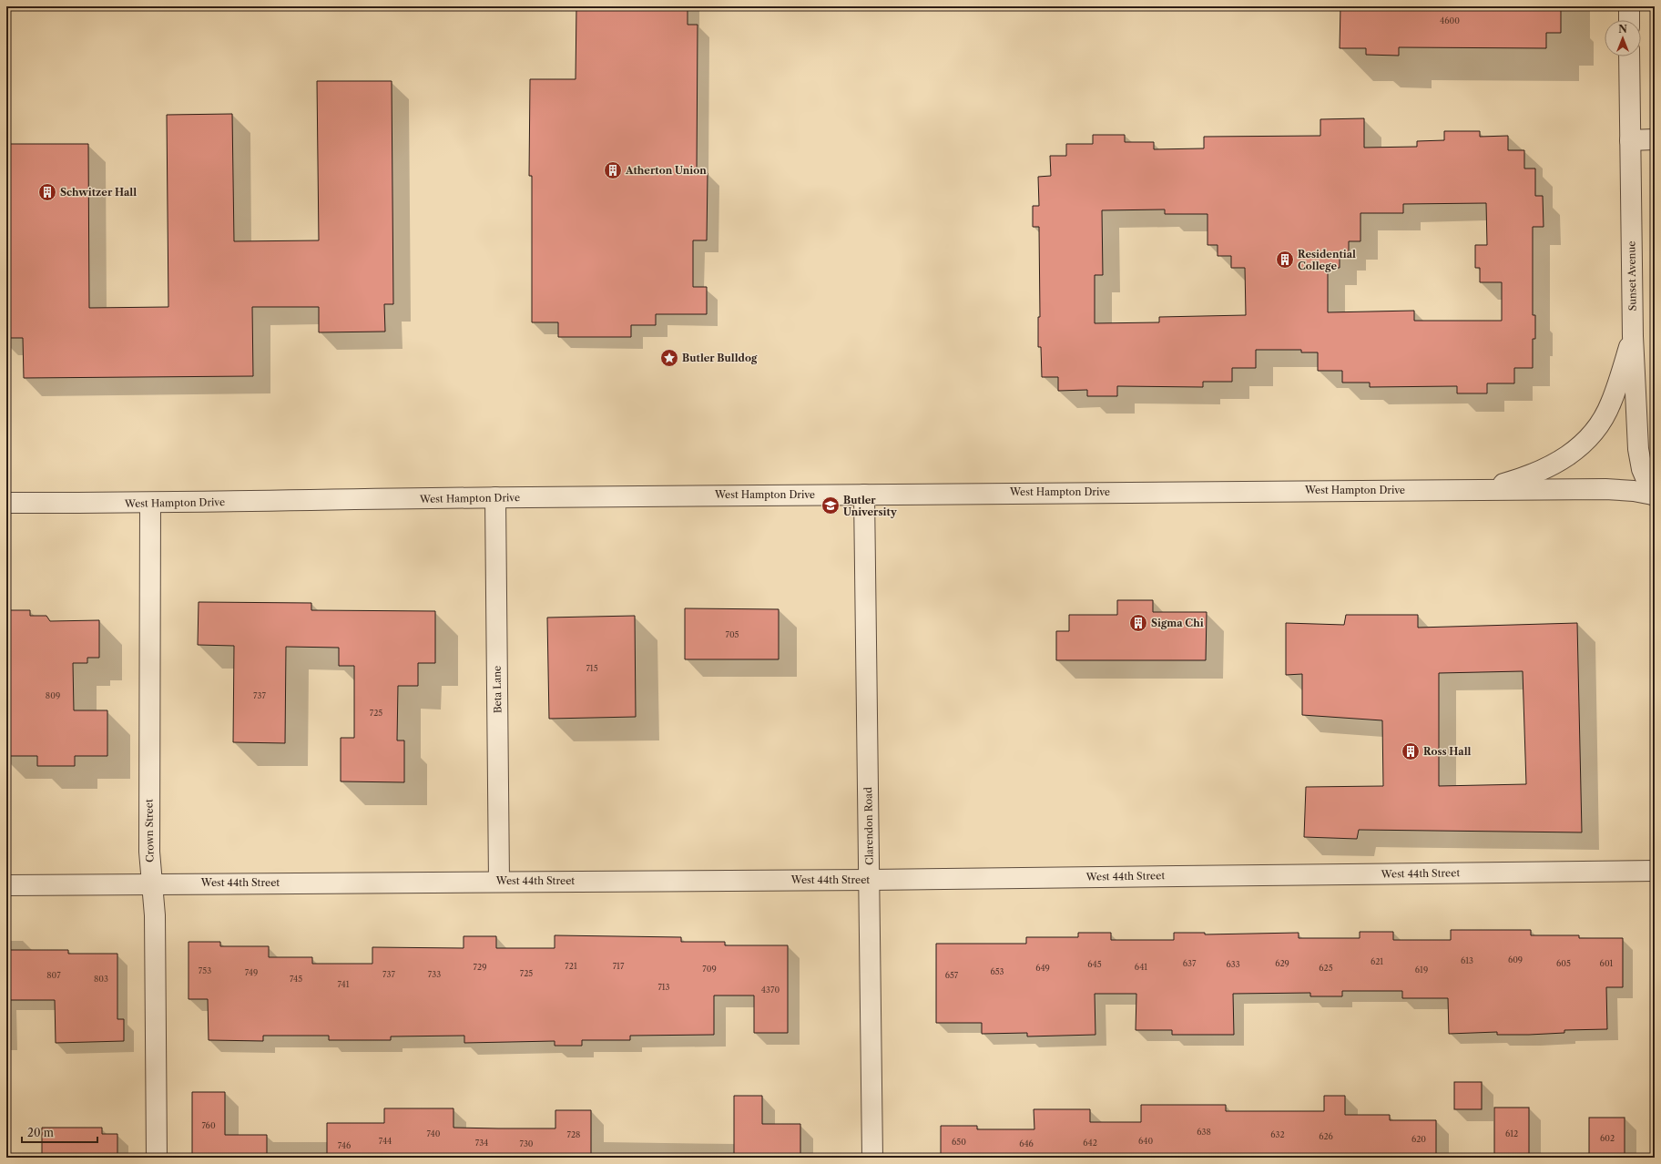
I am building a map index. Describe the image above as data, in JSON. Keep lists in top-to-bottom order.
{
  "streets": {
    "street": [
      "Sunset Avenue",
      "West Hampton Drive",
      "Beta Lane",
      "Clarendon Road",
      "Crown Street",
      "West 44th Street"
    ]
  },
  "crossings": [
    ["Sunset Avenue", "West Hampton Drive"],
    ["West Hampton Drive", "Beta Lane"],
    ["West Hampton Drive", "Clarendon Road"],
    ["West Hampton Drive", "Crown Street"],
    ["Beta Lane", "West 44th Street"],
    ["Clarendon Road", "West 44th Street"],
    ["Crown Street", "West 44th Street"]
  ],
  "places": {
    "building": [
      "Atherton Union",
      "Schwitzer Hall",
      "Residential College",
      "Sigma Chi",
      "Ross Hall"
    ],
    "place": ["Butler Bulldog"],
    "school or university": ["Butler University"]
  },
  "house_numbers": [
    "4600",
    "705",
    "715",
    "809",
    "737",
    "725",
    "609",
    "613",
    "621",
    "637",
    "629",
    "605",
    "601",
    "645",
    "633",
    "721",
    "717",
    "729",
    "641",
    "649",
    "625",
    "709",
    "619",
    "753",
    "653",
    "749",
    "725",
    "737",
    "733",
    "807",
    "657",
    "803",
    "745",
    "741",
    "713",
    "4370",
    "760",
    "638",
    "740",
    "612",
    "728",
    "632",
    "626",
    "602",
    "620",
    "744",
    "640",
    "650",
    "734",
    "642",
    "730",
    "646",
    "746"
  ],
  "scale_bar": "20 m",
  "north": "top"
}
